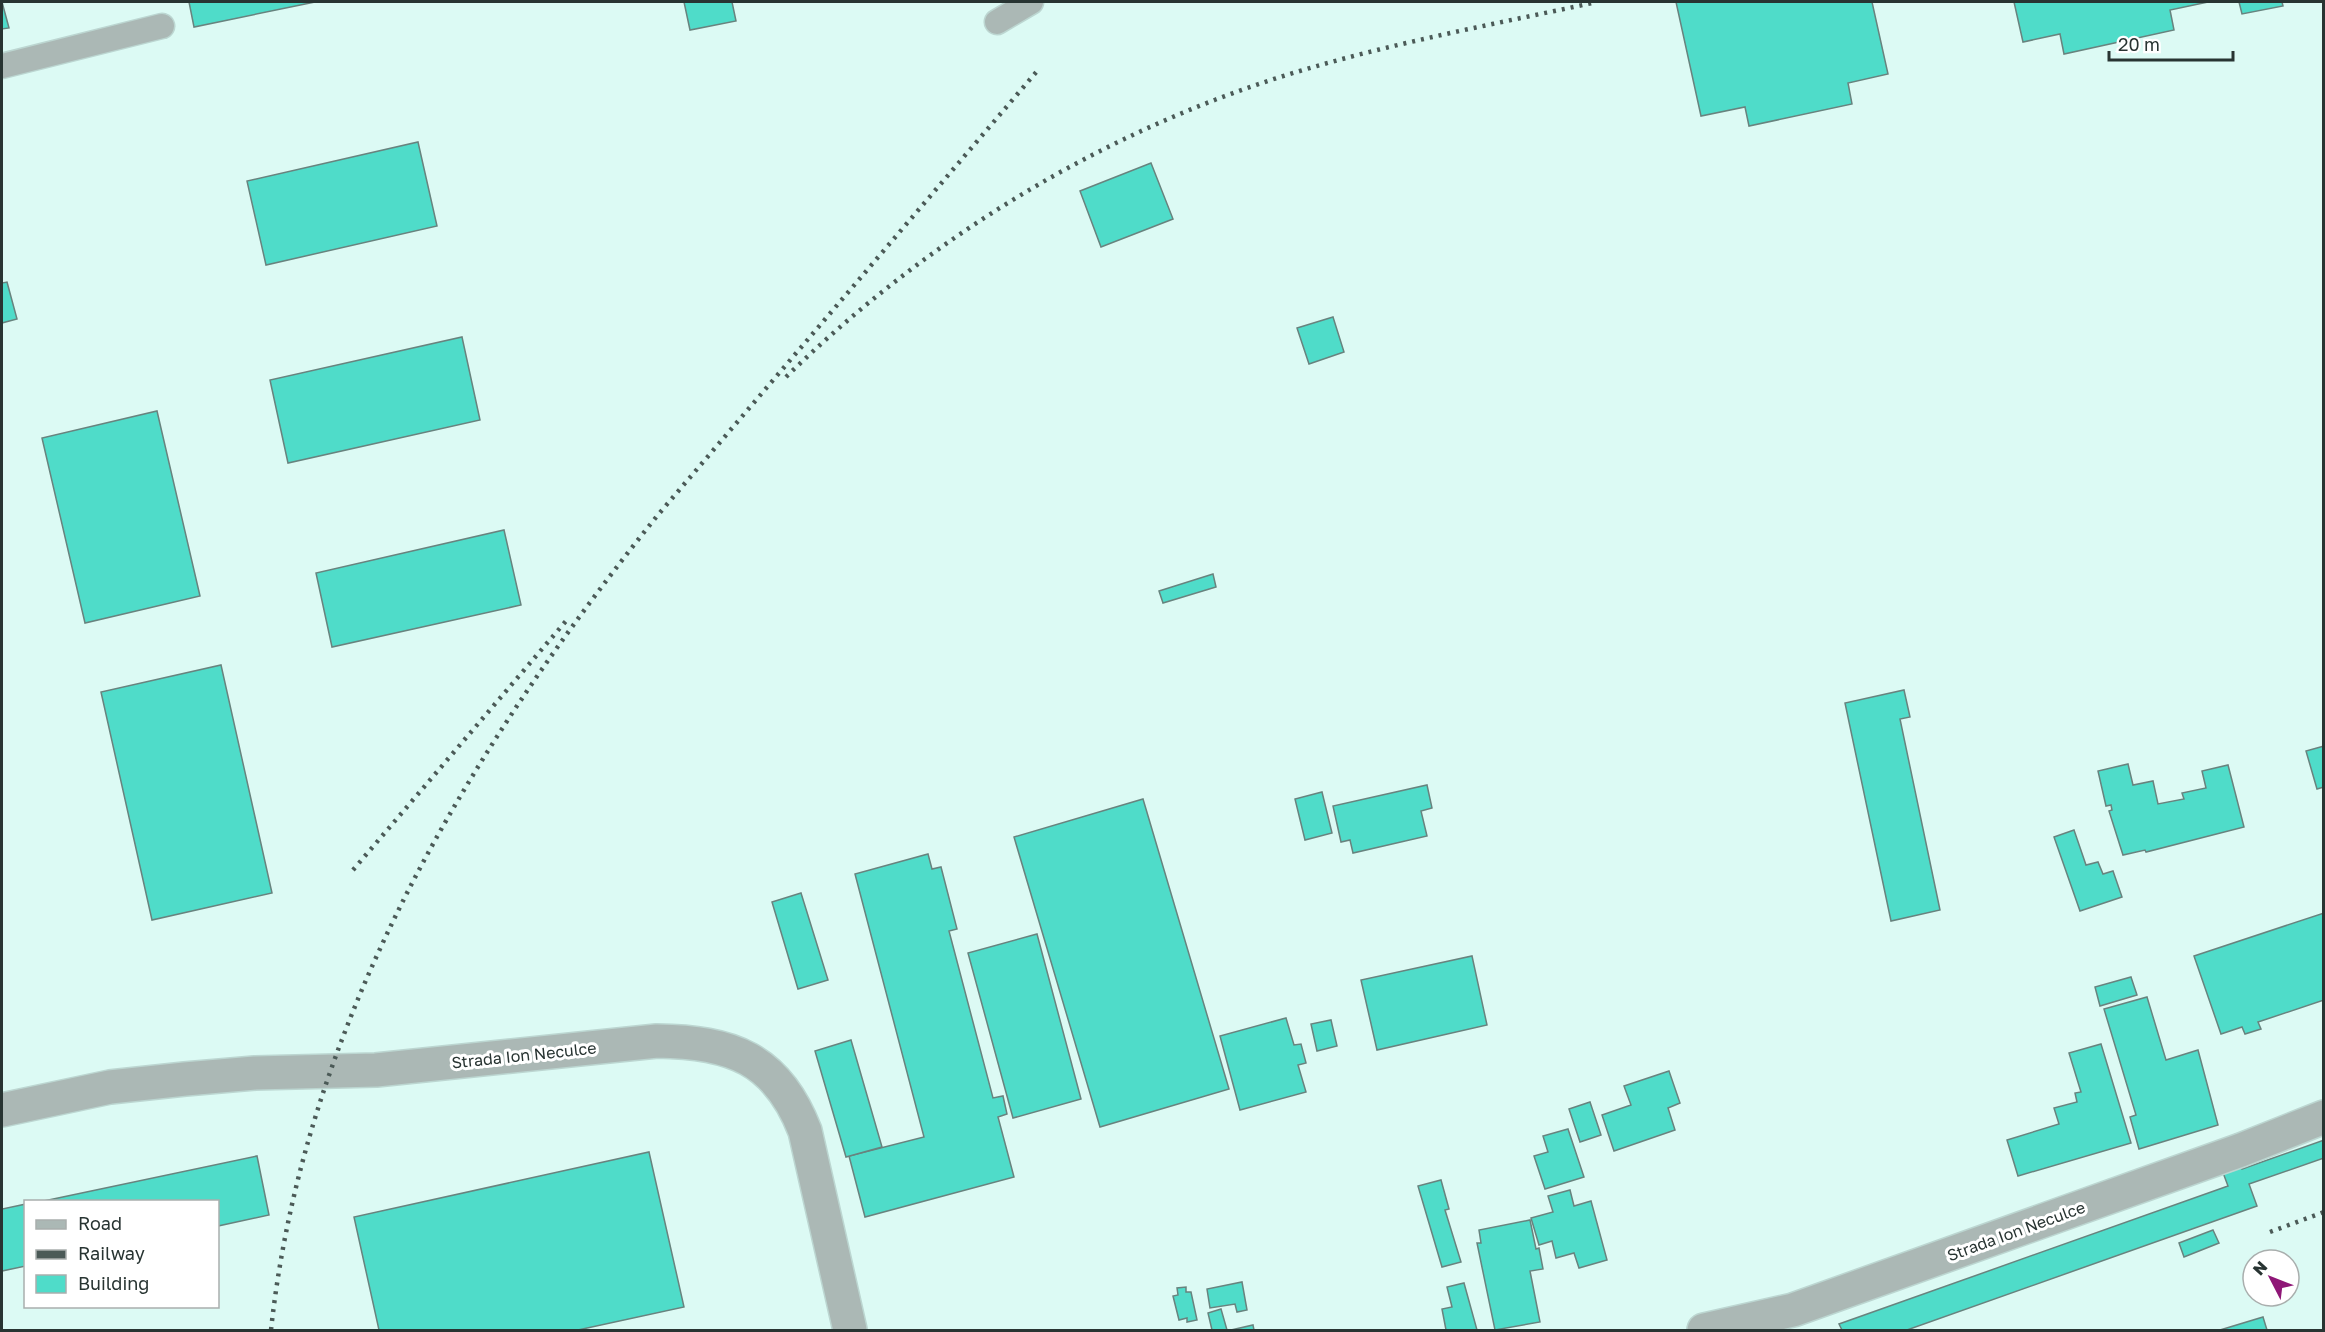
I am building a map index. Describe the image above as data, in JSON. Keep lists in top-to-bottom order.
{
  "streets": {
    "street": ["Strada Ion Neculce"]
  },
  "legend": ["Road", "Railway", "Building"],
  "scale_bar": "20 m",
  "north": "top left"
}
